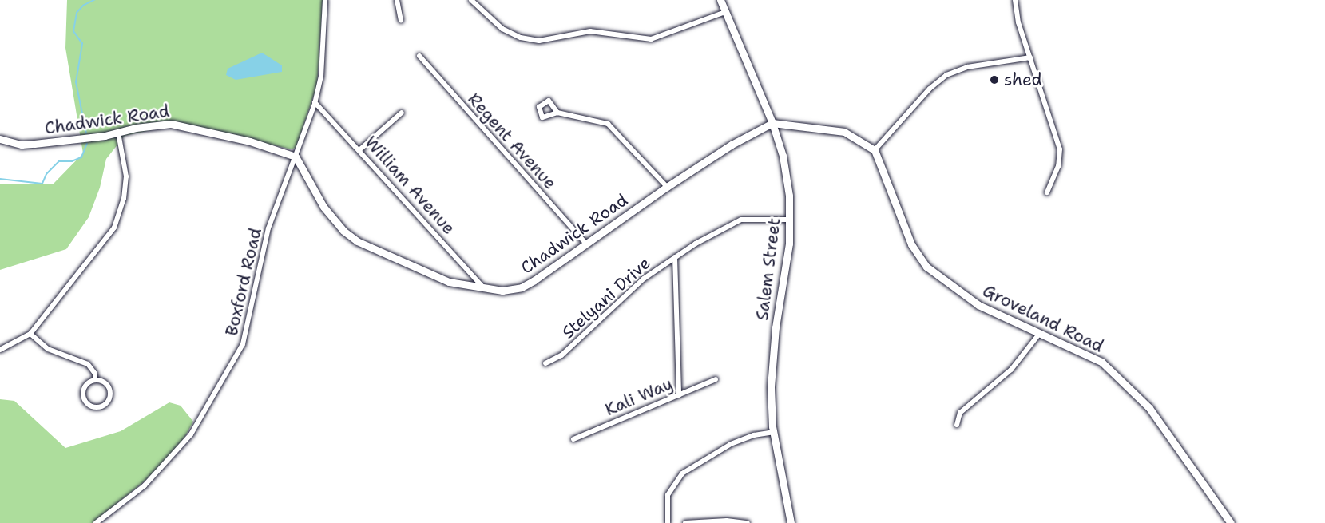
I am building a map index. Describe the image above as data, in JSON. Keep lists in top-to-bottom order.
{
  "streets": {
    "main road": ["Chadwick Road", "Salem Street", "Groveland Road"],
    "street": [
      "Regent Avenue",
      "William Avenue",
      "Boxford Road",
      "Stelyani Drive",
      "Kali Way"
    ]
  },
  "crossings": [
    ["Chadwick Road", "Regent Avenue"],
    ["Chadwick Road", "William Avenue"],
    ["Chadwick Road", "Salem Street"],
    ["Chadwick Road", "Boxford Road"],
    ["William Avenue", "Boxford Road"],
    ["Salem Street", "Stelyani Drive"]
  ],
  "places": ["shed"]
}
